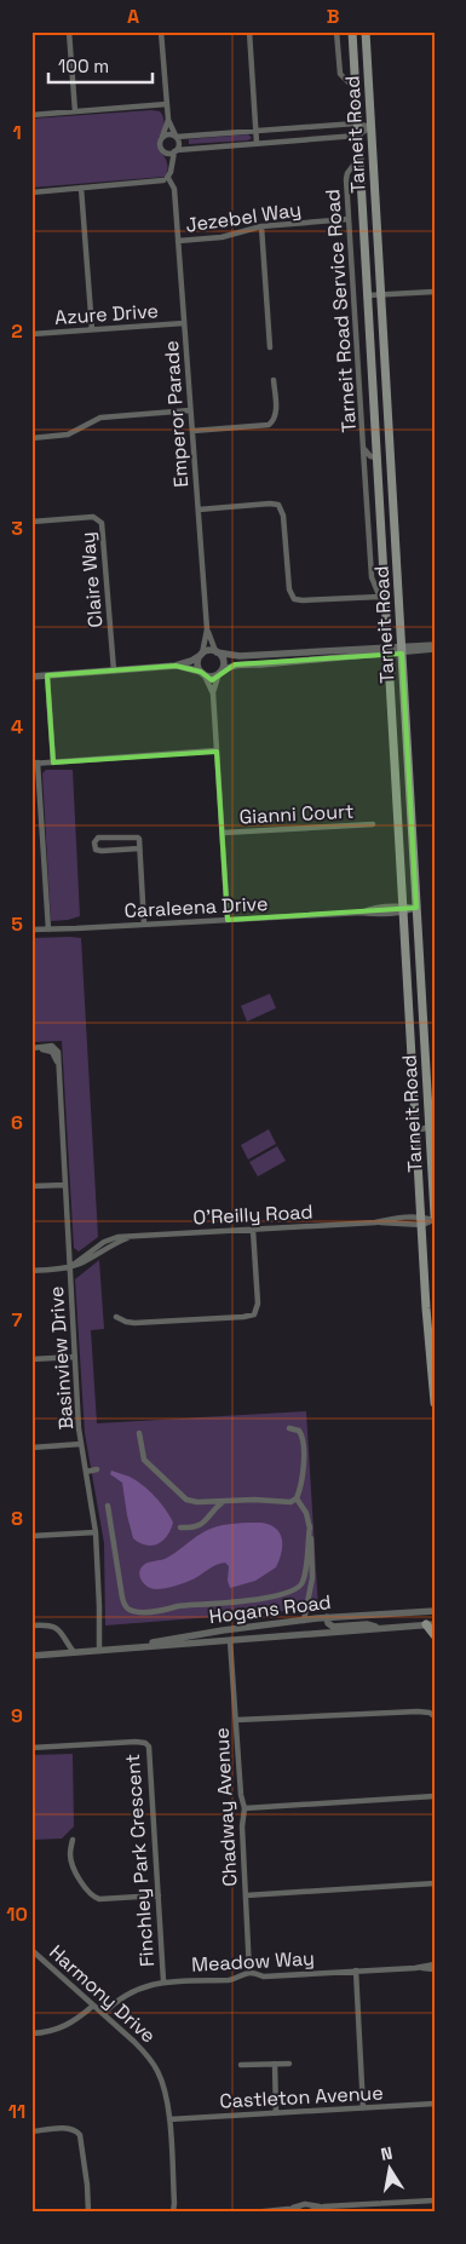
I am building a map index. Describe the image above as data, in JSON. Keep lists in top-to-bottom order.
{
  "streets": {
    "main road": ["Tarneit Road"],
    "street": [
      "Jezebel Way",
      "Tarneit Road Service Road",
      "Azure Drive",
      "Emperor Parade",
      "Claire Way",
      "Gianni Court",
      "Caraleena Drive",
      "O'Reilly Road",
      "Basinview Drive",
      "Hogans Road",
      "Chadway Avenue",
      "Finchley Park Crescent",
      "Meadow Way",
      "Harmony Drive",
      "Castleton Avenue"
    ]
  },
  "crossings": [
    ["Tarneit Road", "Tarneit Road Service Road"],
    ["Tarneit Road", "Caraleena Drive"],
    ["Tarneit Road", "O'Reilly Road"],
    ["Jezebel Way", "Tarneit Road Service Road"],
    ["Jezebel Way", "Emperor Parade"],
    ["Azure Drive", "Emperor Parade"],
    ["O'Reilly Road", "Basinview Drive"],
    ["Basinview Drive", "Hogans Road"],
    ["Hogans Road", "Chadway Avenue"],
    ["Chadway Avenue", "Meadow Way"],
    ["Finchley Park Crescent", "Meadow Way"],
    ["Meadow Way", "Harmony Drive"],
    ["Harmony Drive", "Castleton Avenue"]
  ],
  "scale_bar": "100 m",
  "north": "top",
  "grid": {
    "columns": ["A", "B"],
    "rows": [
      "1",
      "2",
      "3",
      "4",
      "5",
      "6",
      "7",
      "8",
      "9",
      "10",
      "11"
    ]
  }
}
